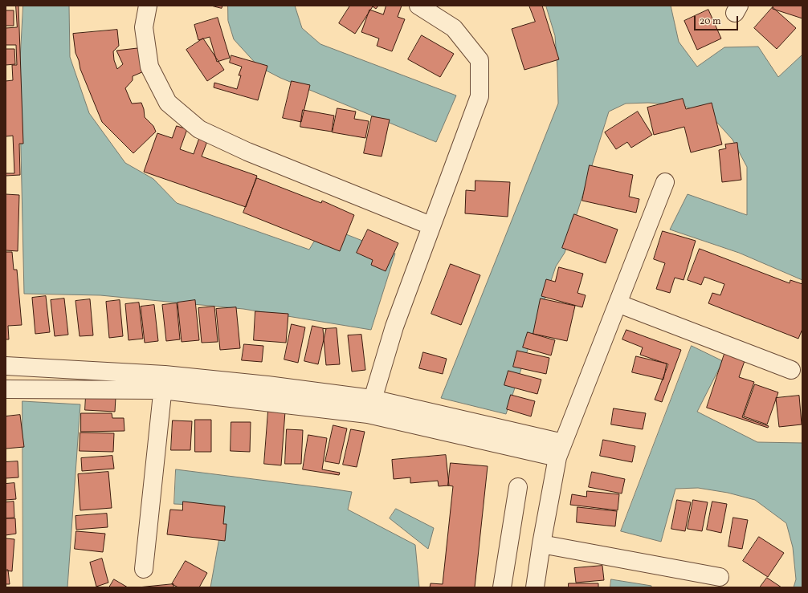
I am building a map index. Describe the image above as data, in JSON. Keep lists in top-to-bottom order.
{
  "scale_bar": "20 m"
}
